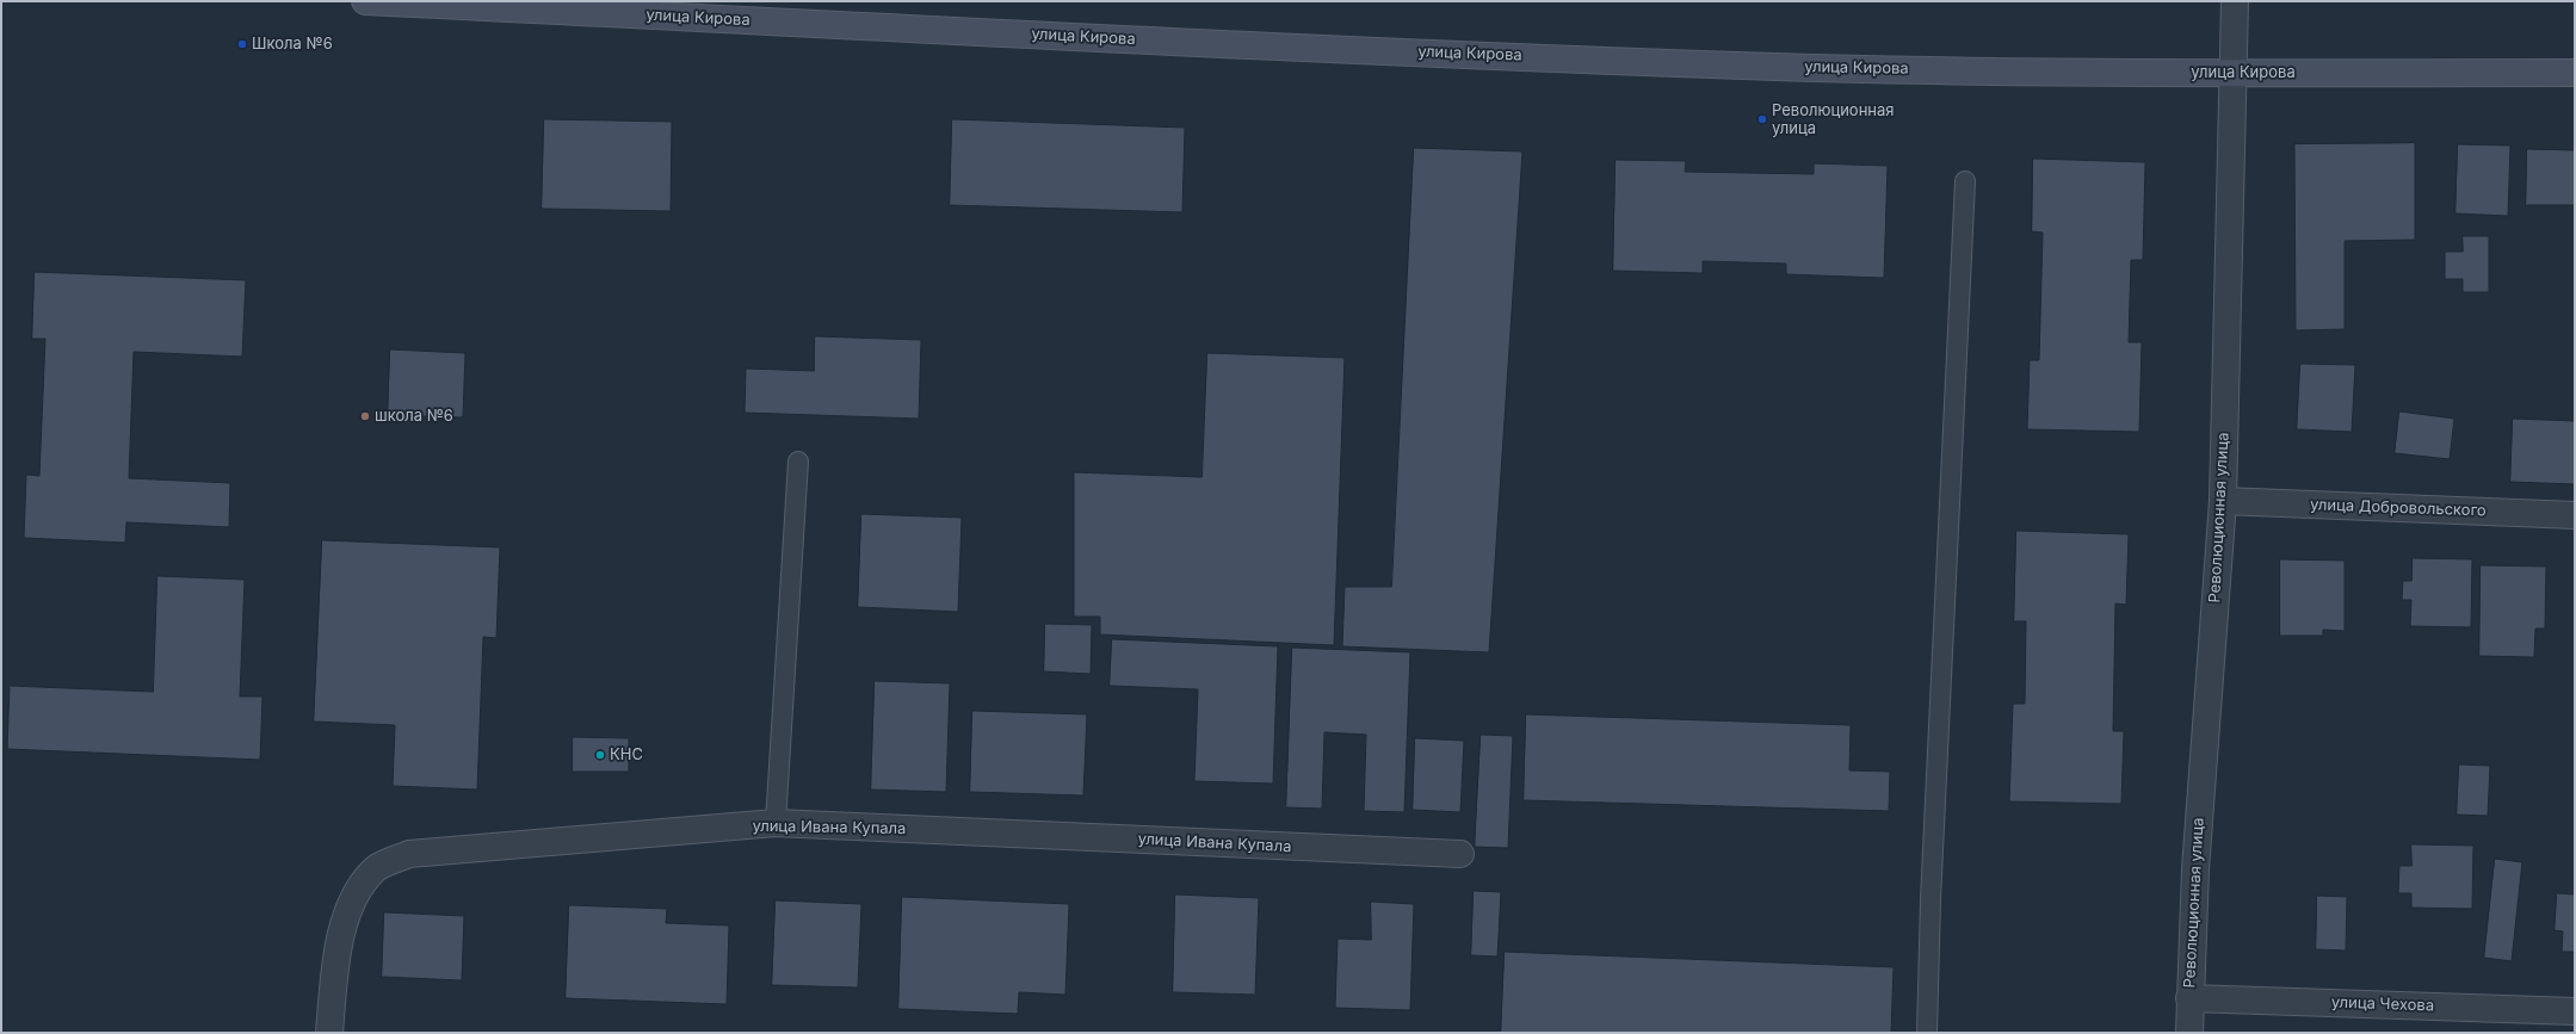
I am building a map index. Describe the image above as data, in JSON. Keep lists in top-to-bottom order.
{
  "streets": {
    "main road": ["улица Кирова"],
    "street": [
      "улица Добровольского",
      "Революционная улица",
      "улица Ивана Купала",
      "улица Чехова"
    ]
  },
  "crossings": [
    ["улица Кирова", "Революционная улица"],
    ["улица Добровольского", "Революционная улица"],
    ["Революционная улица", "улица Чехова"]
  ],
  "places": [
    "Школа №6",
    "Революционная улица",
    "школа №6",
    "КНС"
  ]
}
